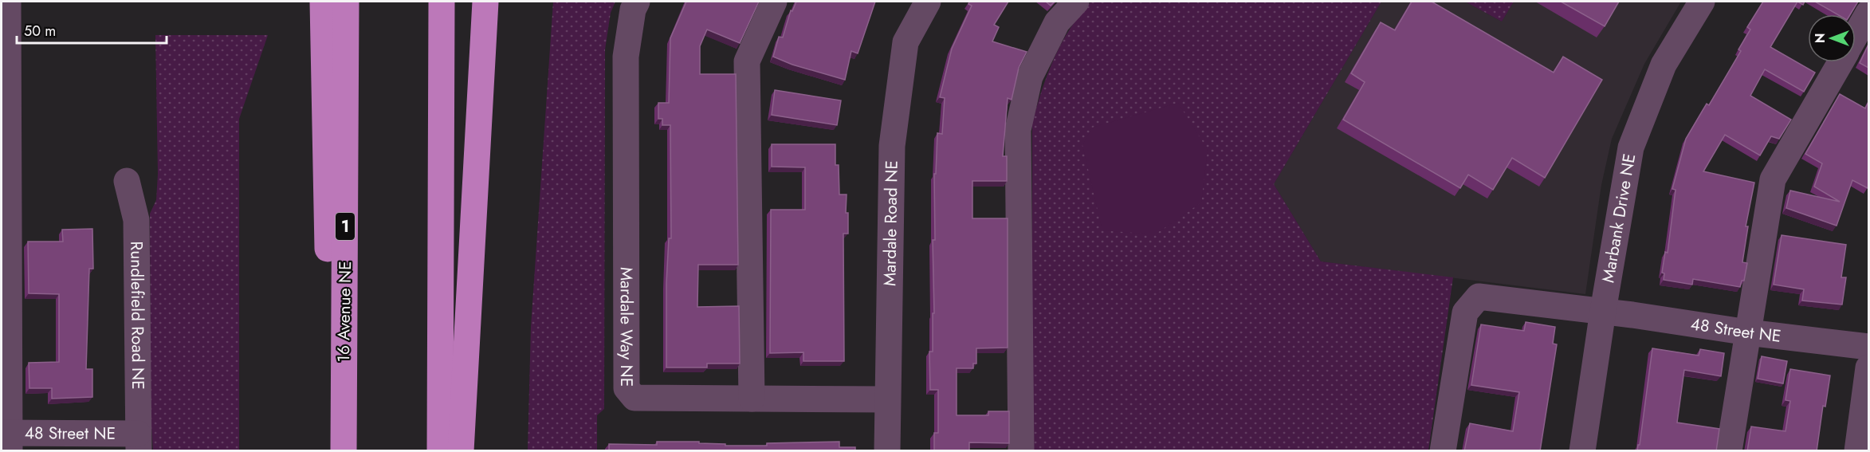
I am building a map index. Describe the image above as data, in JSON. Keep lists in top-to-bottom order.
{
  "streets": {
    "highway": ["1", "16 Avenue NE"],
    "street": [
      "Marbank Drive NE",
      "Mardale Road NE",
      "Rundlefield Road NE",
      "Mardale Way NE",
      "48 Street NE"
    ]
  },
  "crossings": [
    ["Marbank Drive NE", "48 Street NE"],
    ["Mardale Road NE", "Mardale Way NE"],
    ["Rundlefield Road NE", "48 Street NE"]
  ],
  "scale_bar": "50 m",
  "north": "left"
}
